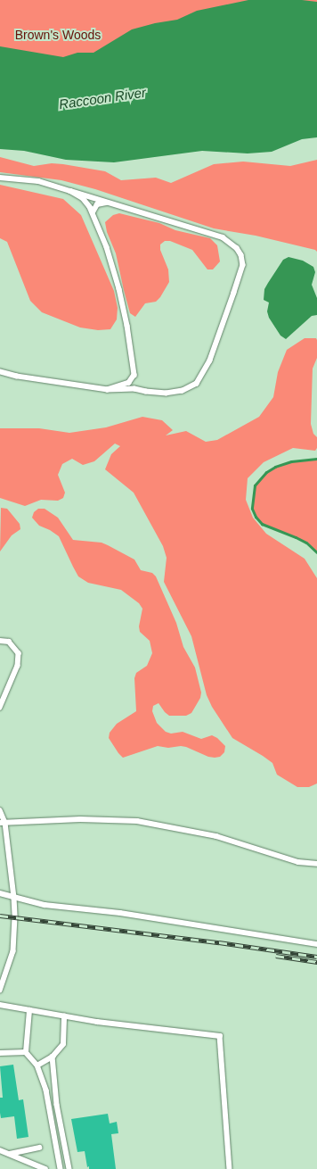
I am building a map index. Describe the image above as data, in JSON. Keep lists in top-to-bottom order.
{
  "water": ["Raccoon River"],
  "parks": ["Brown's Woods"]
}
